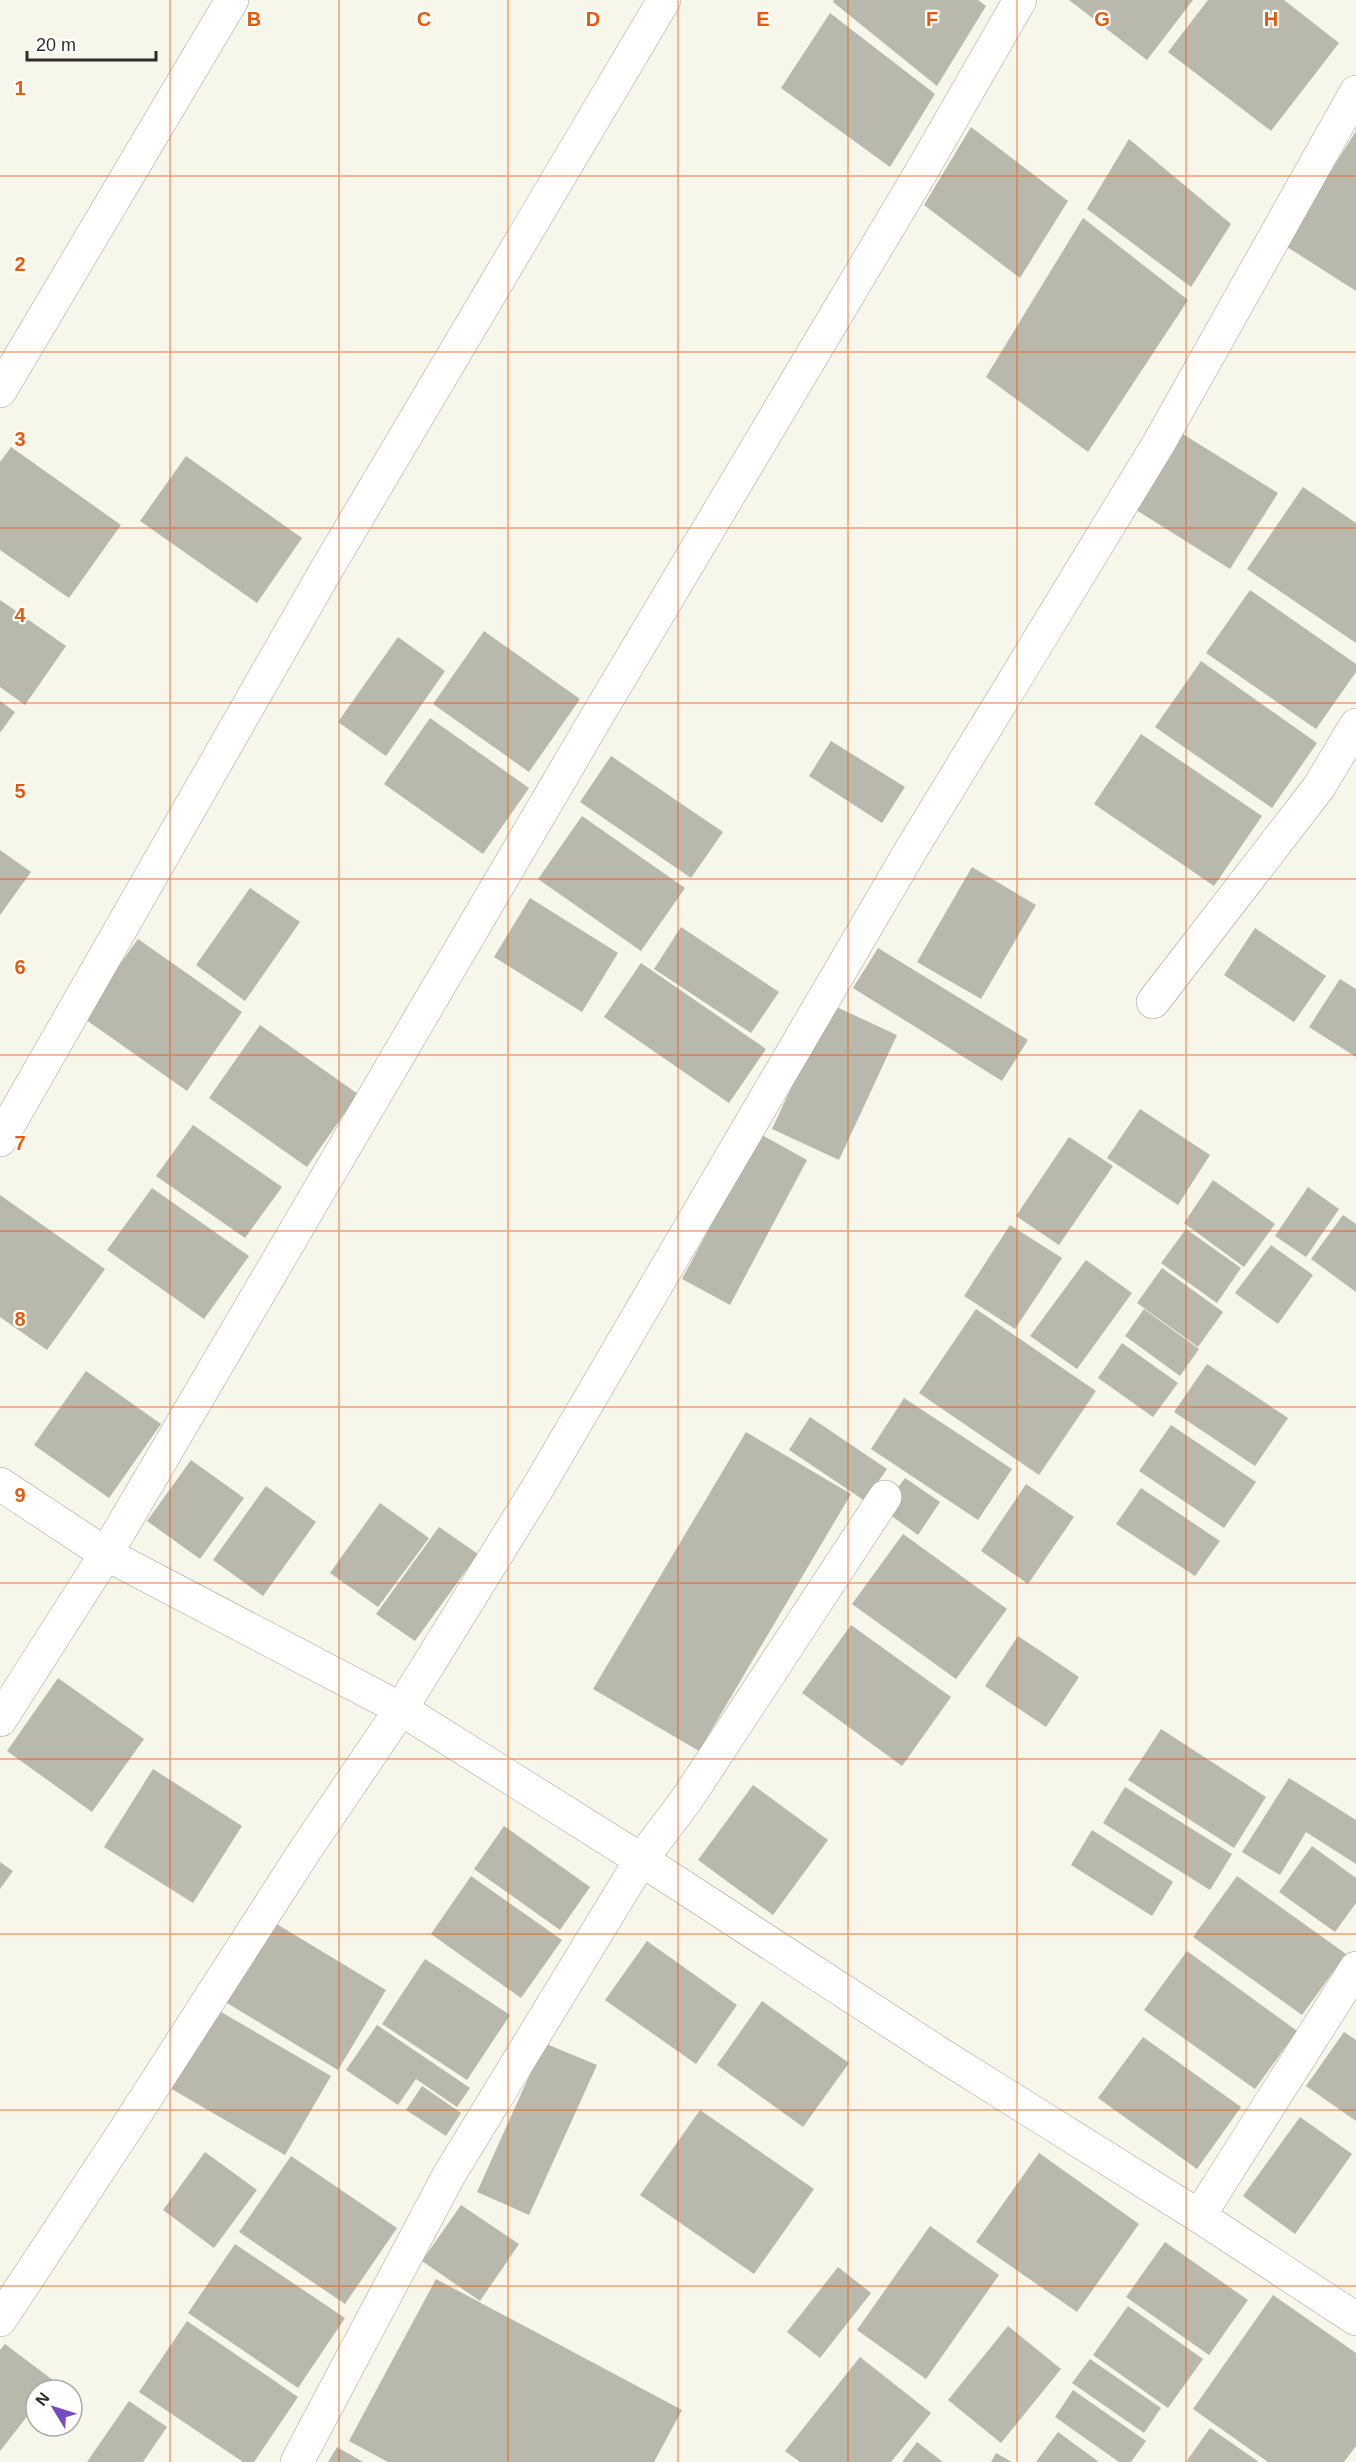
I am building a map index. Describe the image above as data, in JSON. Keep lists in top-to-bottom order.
{
  "scale_bar": "20 m",
  "north": "top left",
  "grid": {
    "columns": [
      "B",
      "C",
      "D",
      "E",
      "F",
      "G",
      "H"
    ],
    "rows": [
      "1",
      "2",
      "3",
      "4",
      "5",
      "6",
      "7",
      "8",
      "9"
    ]
  }
}
